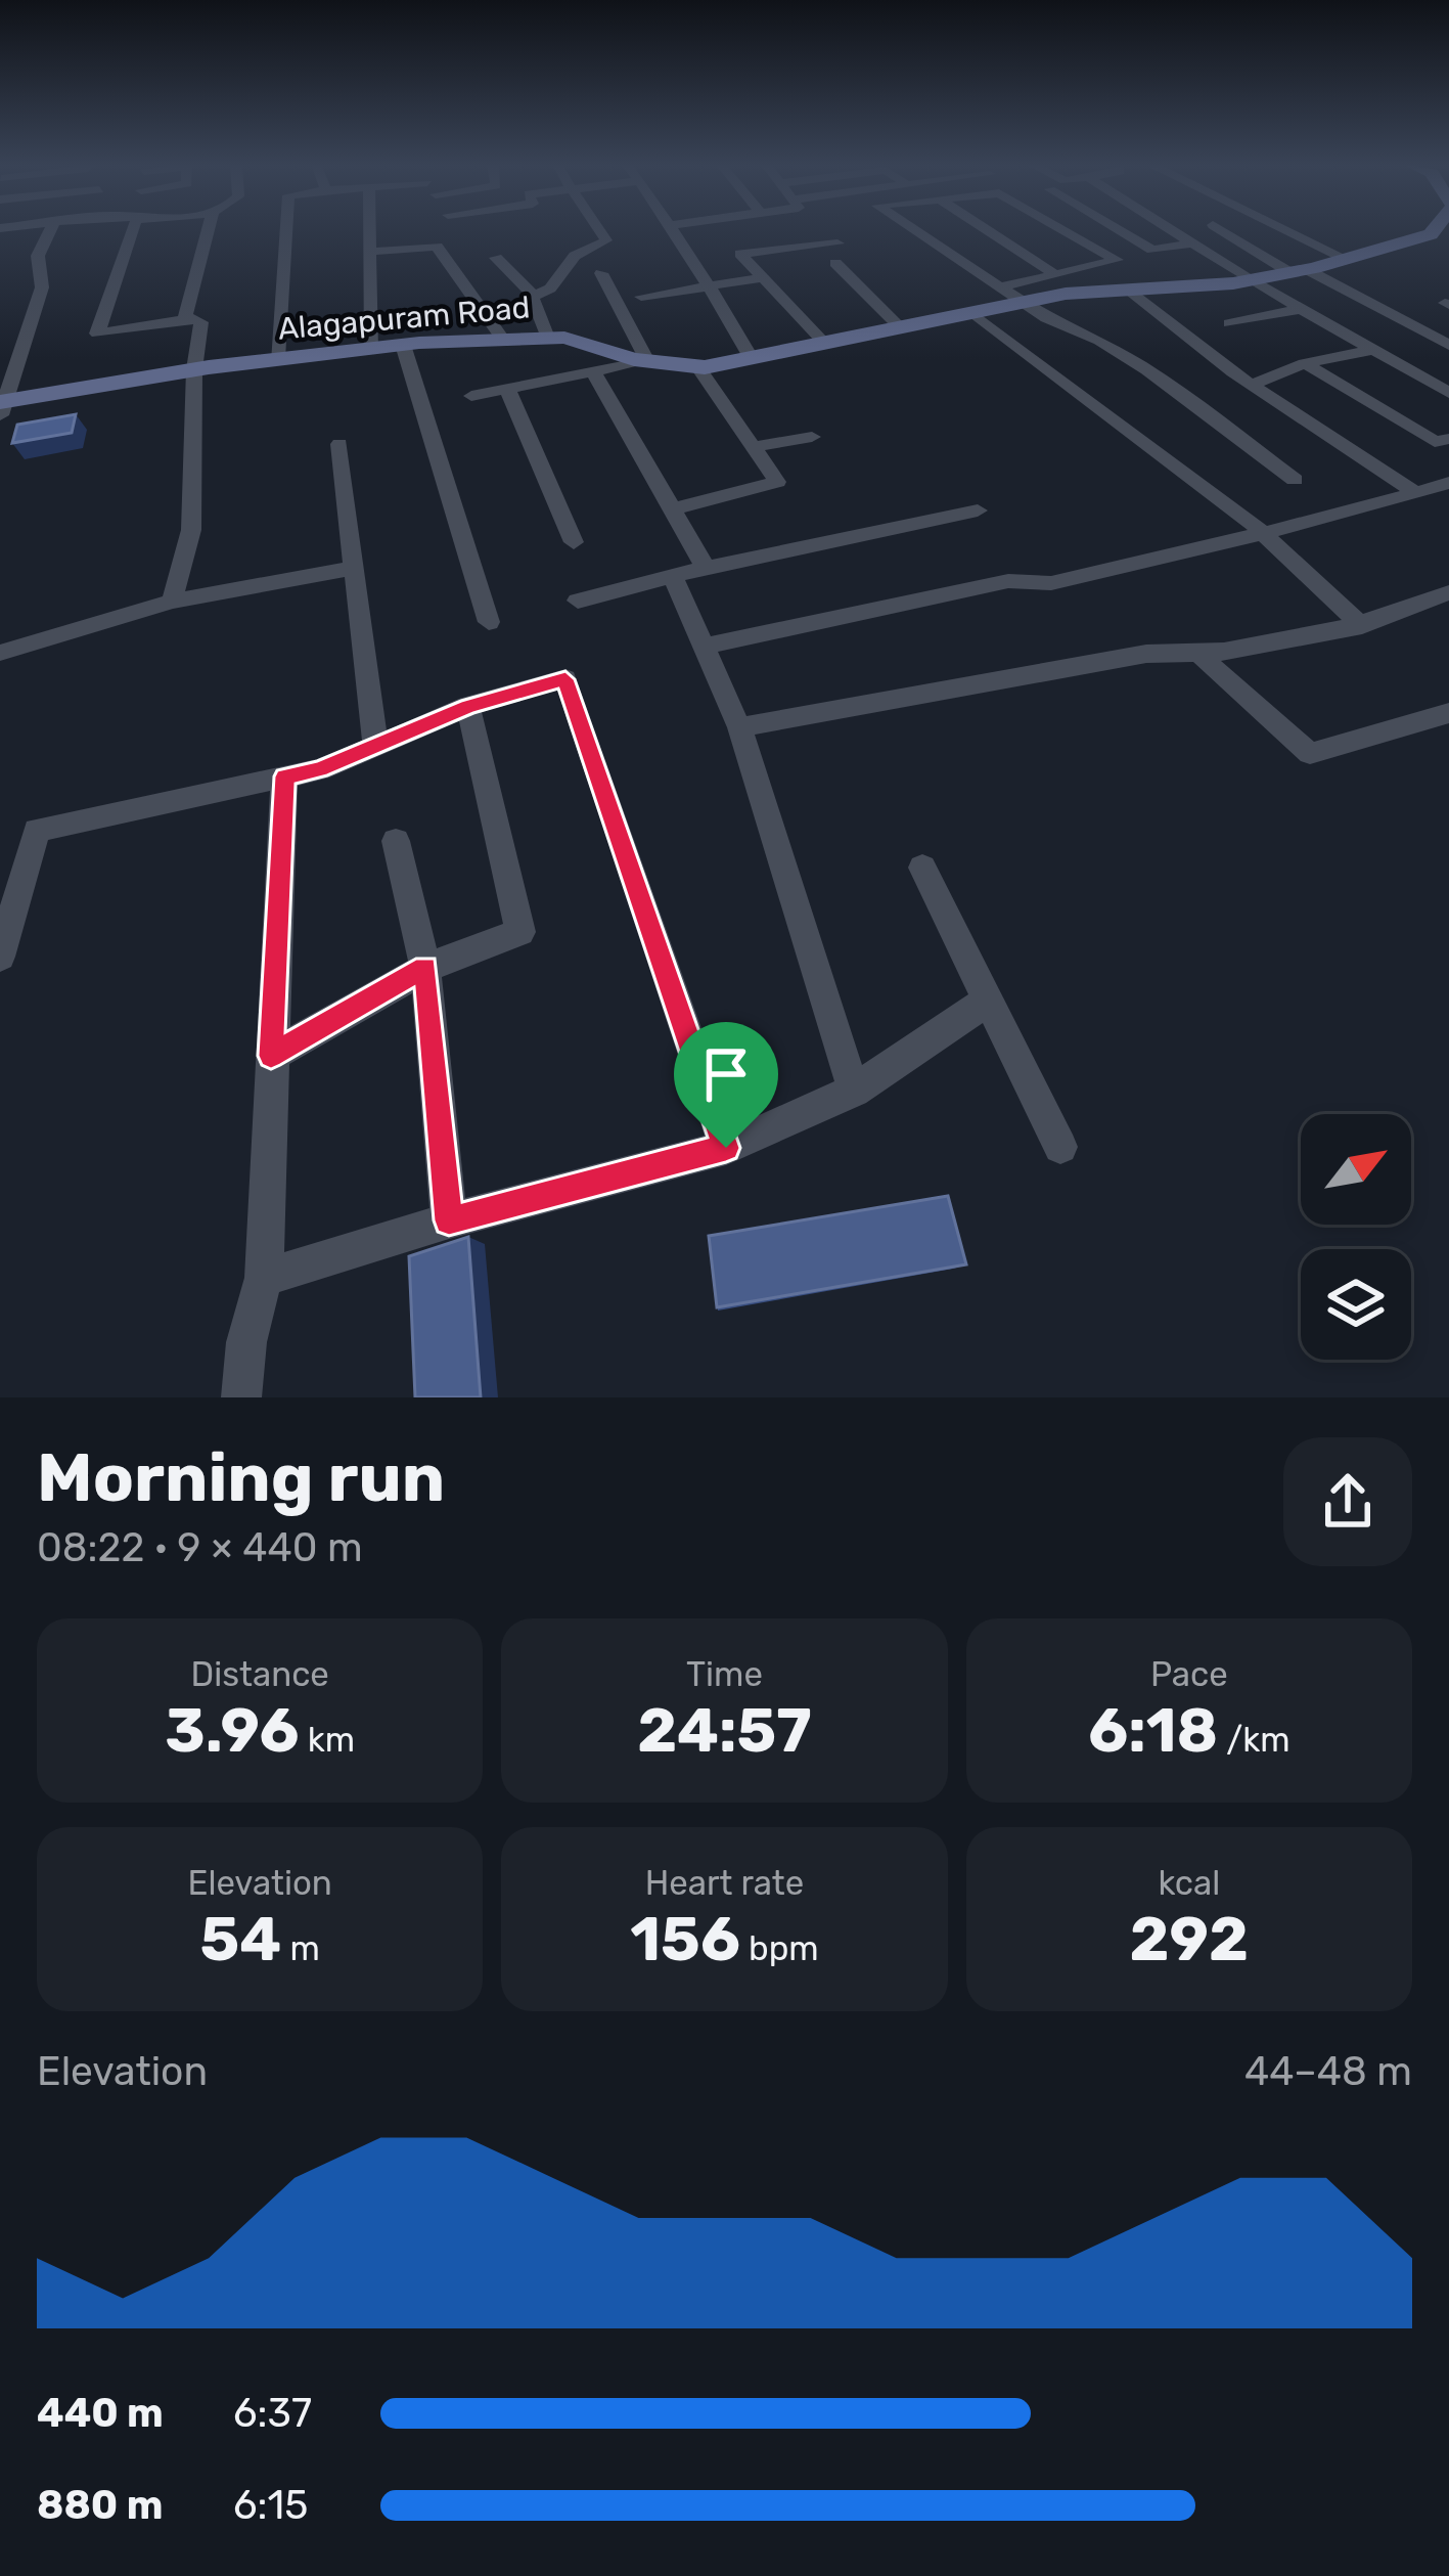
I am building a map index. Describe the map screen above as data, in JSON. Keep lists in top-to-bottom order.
{
  "streets": {
    "main road": ["Alagapuram Road"]
  },
  "north": "top right",
  "page": {
    "heading": ["Morning run", "08:22 · 9 × 440 m"],
    "stats": [
      ["Distance", "3.96 km"],
      ["Time", "24:57"],
      ["Pace", "6:18 /km"],
      ["Elevation", "54 m"],
      ["Heart rate", "156 bpm"],
      ["kcal", "292"]
    ],
    "chart": ["Elevation", "44–48 m"],
    "list": [
      {
        "name": "440 m",
        "note": "6:37"
      },
      {
        "name": "880 m",
        "note": "6:15"
      }
    ]
  }
}
